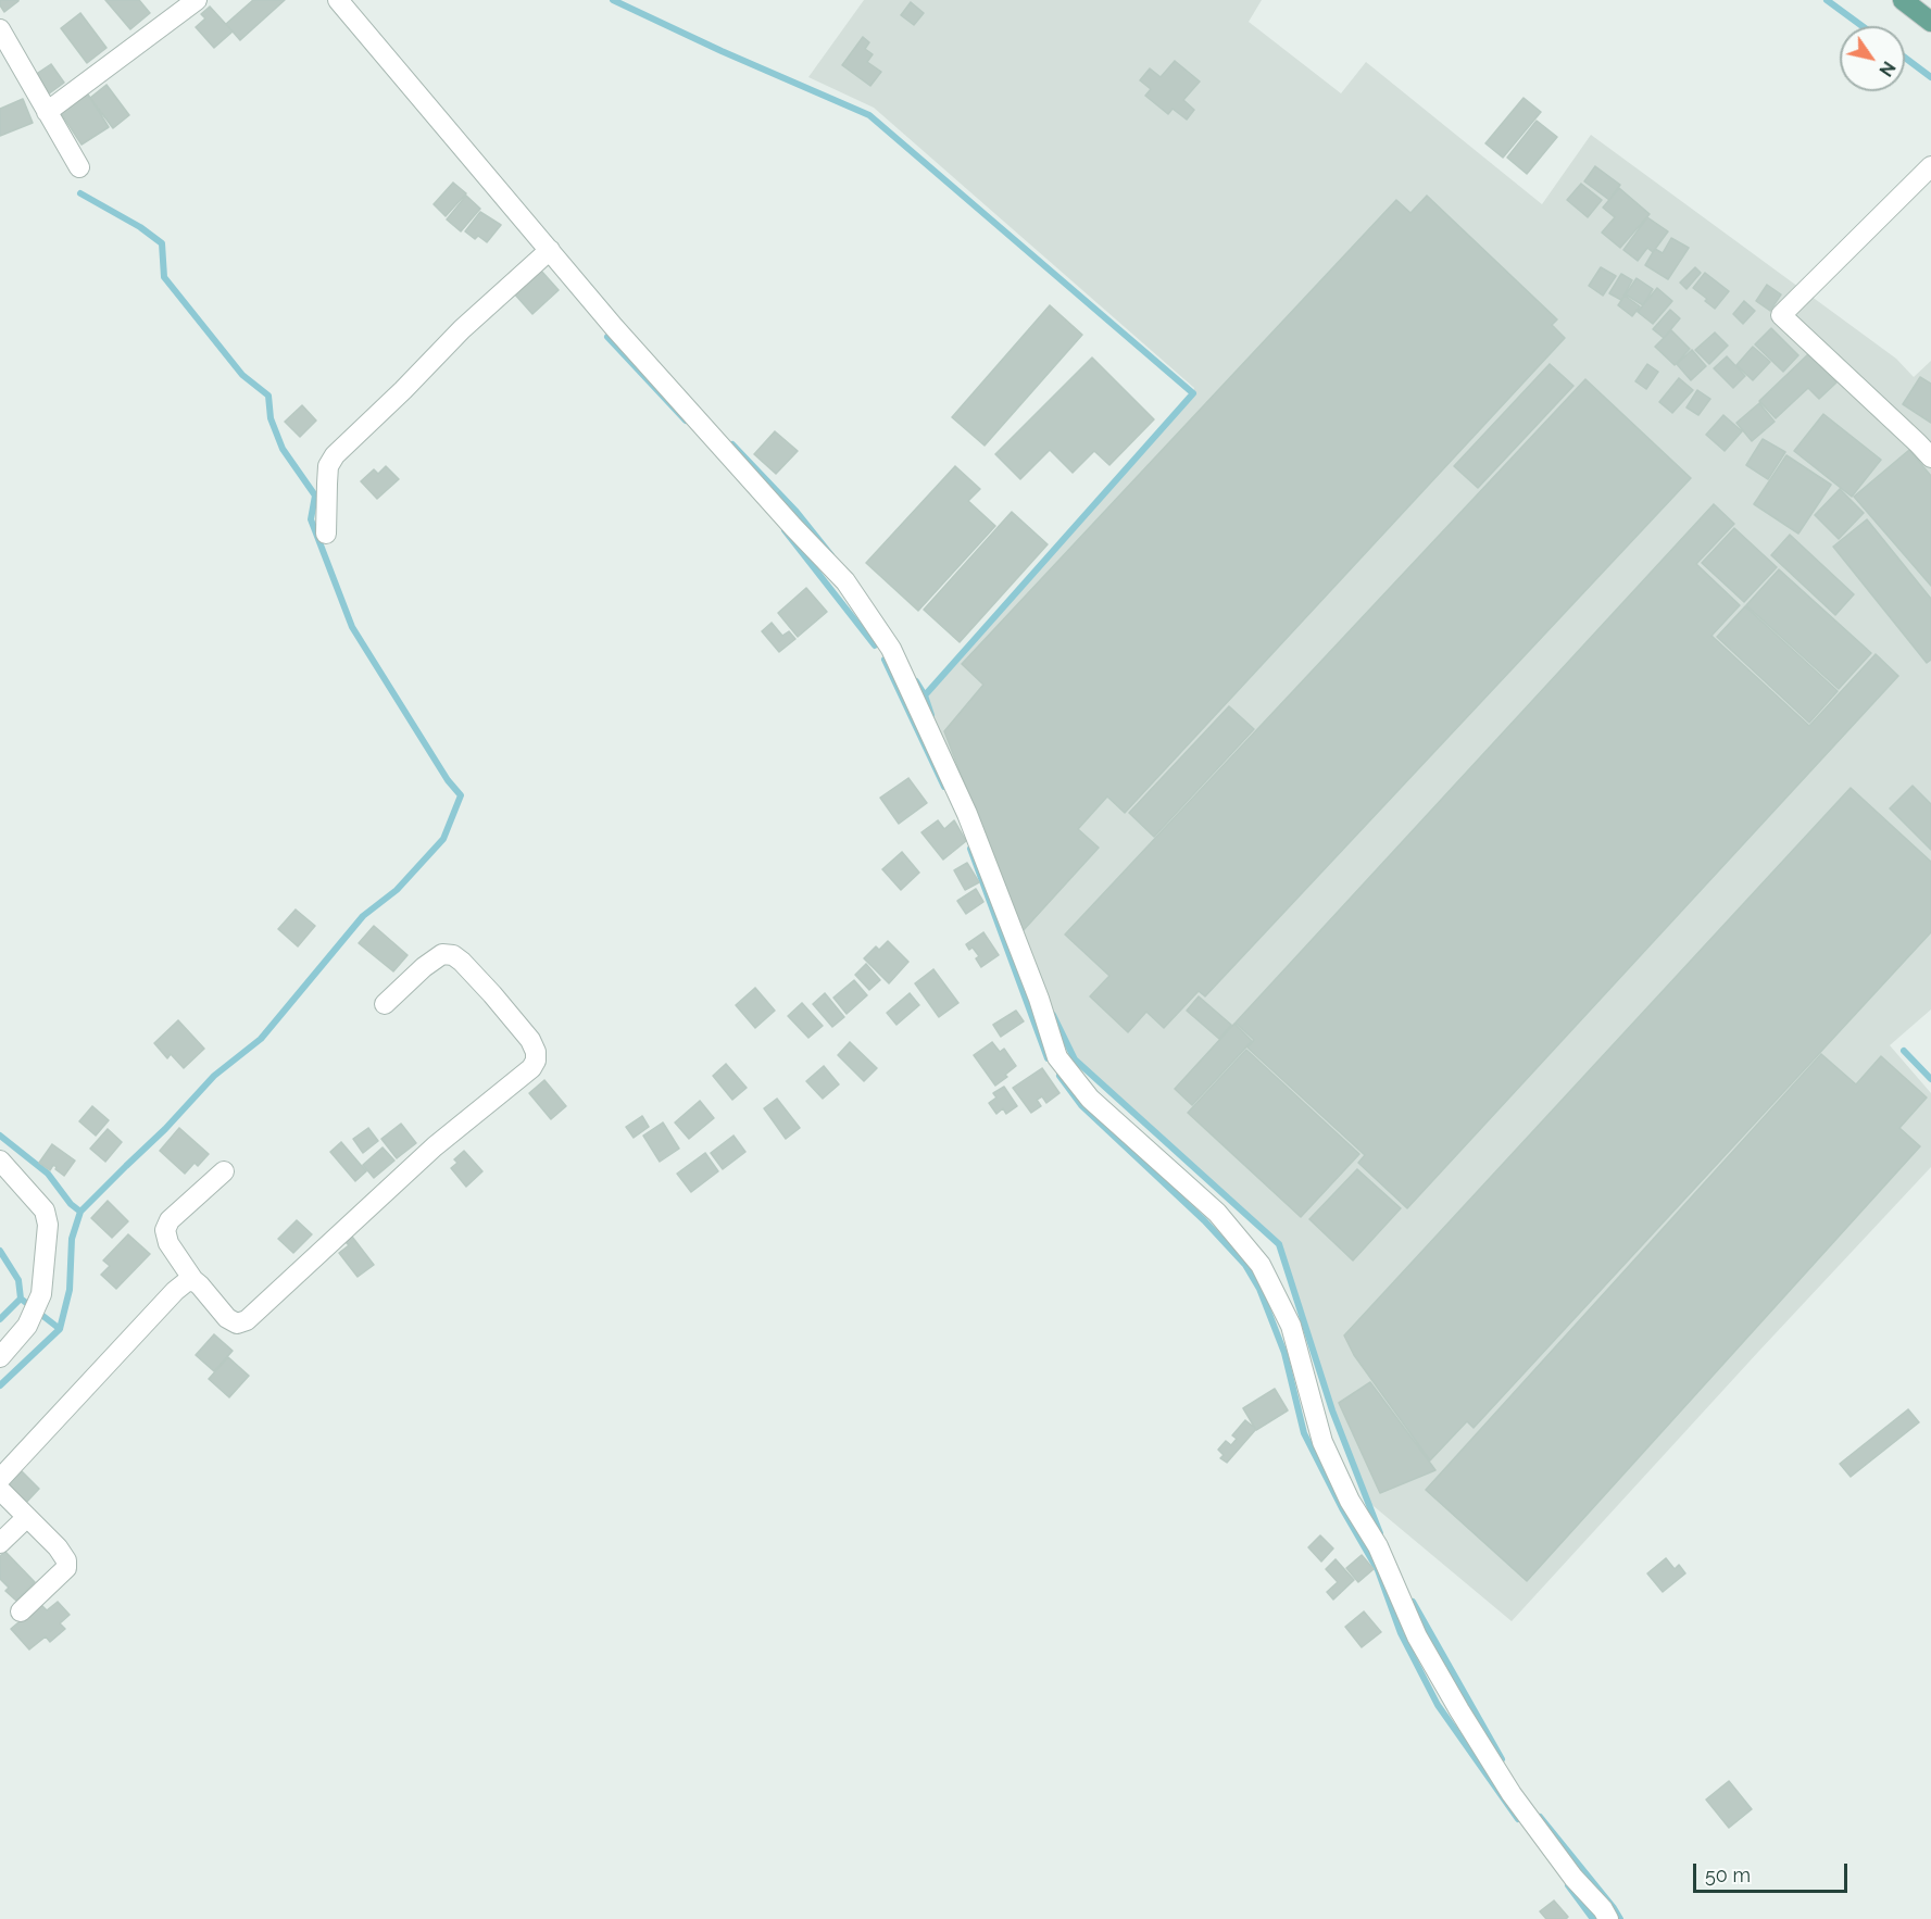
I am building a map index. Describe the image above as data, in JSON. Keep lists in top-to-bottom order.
{
  "scale_bar": "50 m",
  "north": "bottom right"
}
